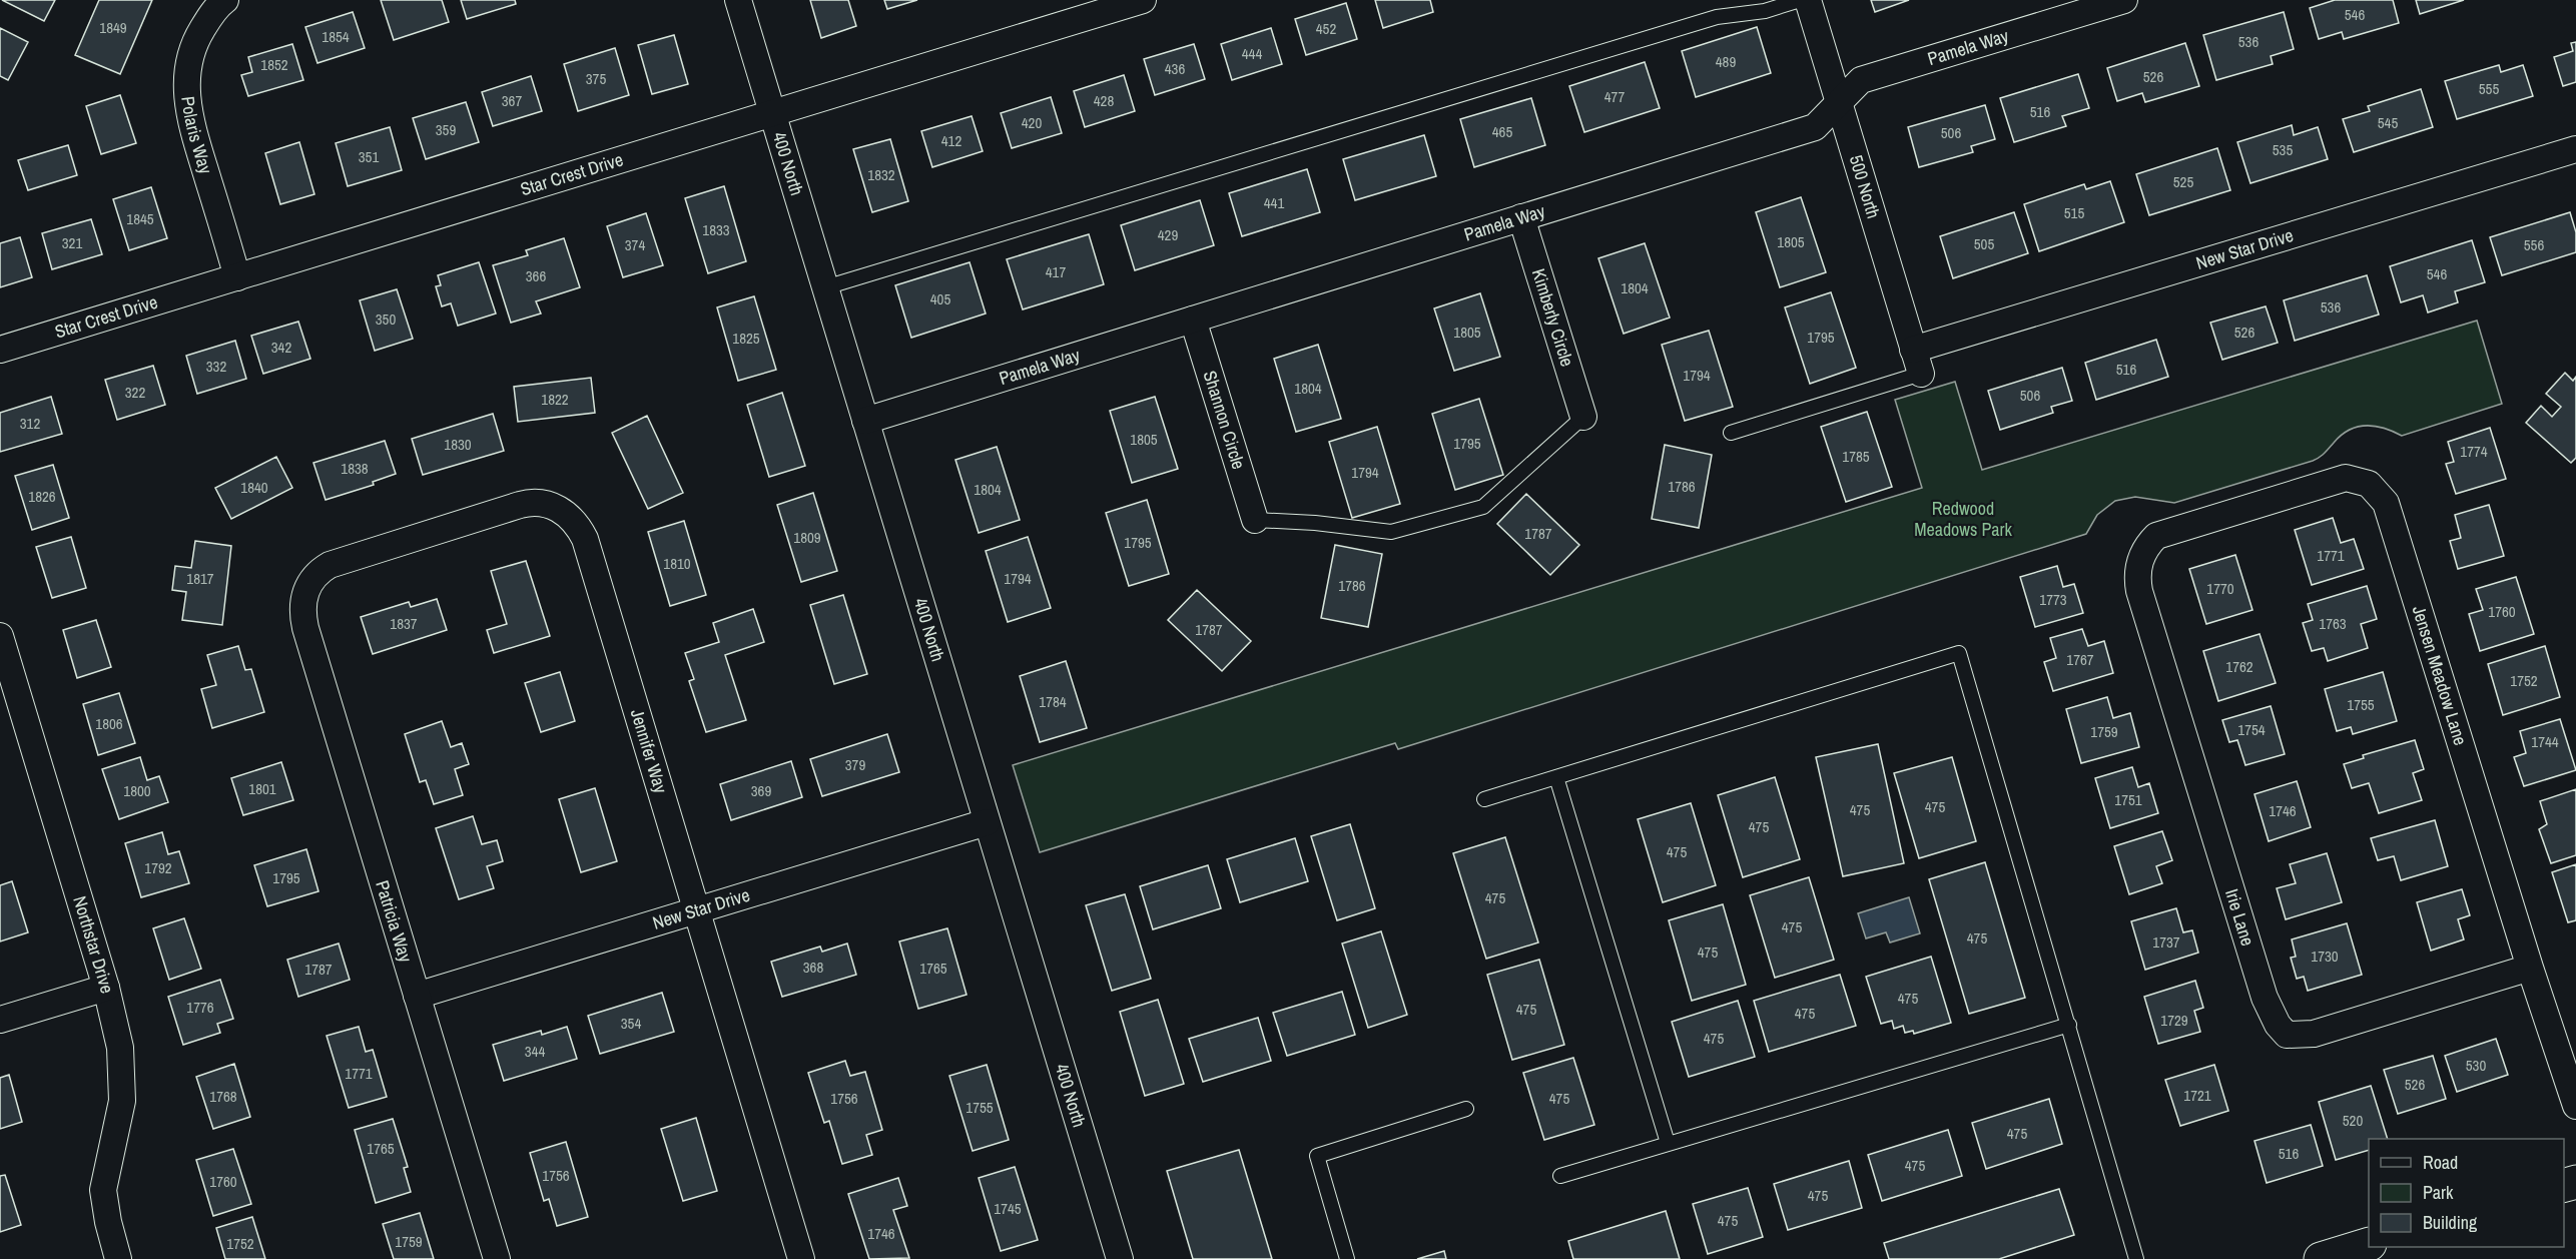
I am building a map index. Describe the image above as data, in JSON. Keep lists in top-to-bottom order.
{
  "streets": {
    "street": [
      "Pamela Way",
      "Polaris Way",
      "400 North",
      "Star Crest Drive",
      "500 North",
      "New Star Drive",
      "Kimberly Circle",
      "Shannon Circle",
      "Jensen Meadow Lane",
      "Jennifer Way",
      "Irie Lane",
      "Patricia Way",
      "Northstar Drive"
    ]
  },
  "crossings": [
    ["Pamela Way", "400 North"],
    ["Pamela Way", "500 North"],
    ["Pamela Way", "Kimberly Circle"],
    ["Pamela Way", "Shannon Circle"],
    ["Polaris Way", "Star Crest Drive"],
    ["400 North", "Star Crest Drive"],
    ["400 North", "New Star Drive"],
    ["500 North", "New Star Drive"],
    ["New Star Drive", "Jennifer Way"],
    ["New Star Drive", "Patricia Way"],
    ["Jensen Meadow Lane", "Irie Lane"],
    ["Jennifer Way", "Patricia Way"]
  ],
  "parks": ["Redwood Meadows Park"],
  "house_numbers": [
    "546",
    "1849",
    "452",
    "1854",
    "536",
    "444",
    "489",
    "1852",
    "436",
    "526",
    "375",
    "555",
    "477",
    "367",
    "428",
    "516",
    "420",
    "545",
    "359",
    "465",
    "506",
    "412",
    "535",
    "351",
    "1832",
    "525",
    "441",
    "515",
    "1845",
    "1833",
    "429",
    "1805",
    "321",
    "505",
    "374",
    "556",
    "417",
    "546",
    "366",
    "1804",
    "405",
    "536",
    "350",
    "1805",
    "526",
    "1795",
    "1825",
    "342",
    "332",
    "516",
    "1794",
    "1804",
    "322",
    "506",
    "1822",
    "312",
    "1805",
    "1795",
    "1830",
    "1774",
    "1785",
    "1838",
    "1794",
    "1786",
    "1840",
    "1804",
    "1826",
    "1787",
    "1809",
    "1795",
    "1771",
    "1810",
    "1817",
    "1794",
    "1786",
    "1770",
    "1773",
    "1760",
    "1837",
    "1763",
    "1787",
    "1767",
    "1762",
    "1752",
    "1784",
    "1755",
    "1806",
    "1754",
    "1759",
    "1744",
    "379",
    "1801",
    "1800",
    "369",
    "1751",
    "475",
    "475",
    "1746",
    "475",
    "475",
    "1792",
    "1795",
    "475",
    "475",
    "475",
    "1737",
    "475",
    "1730",
    "368",
    "1765",
    "1787",
    "475",
    "1776",
    "475",
    "475",
    "1729",
    "354",
    "475",
    "344",
    "530",
    "1771",
    "526",
    "1721",
    "1768",
    "1756",
    "475",
    "1755",
    "520",
    "475",
    "1765",
    "516",
    "475",
    "1756",
    "1760",
    "475",
    "1745",
    "475",
    "1746",
    "1759",
    "1752"
  ],
  "legend": ["Road", "Park", "Building"]
}
